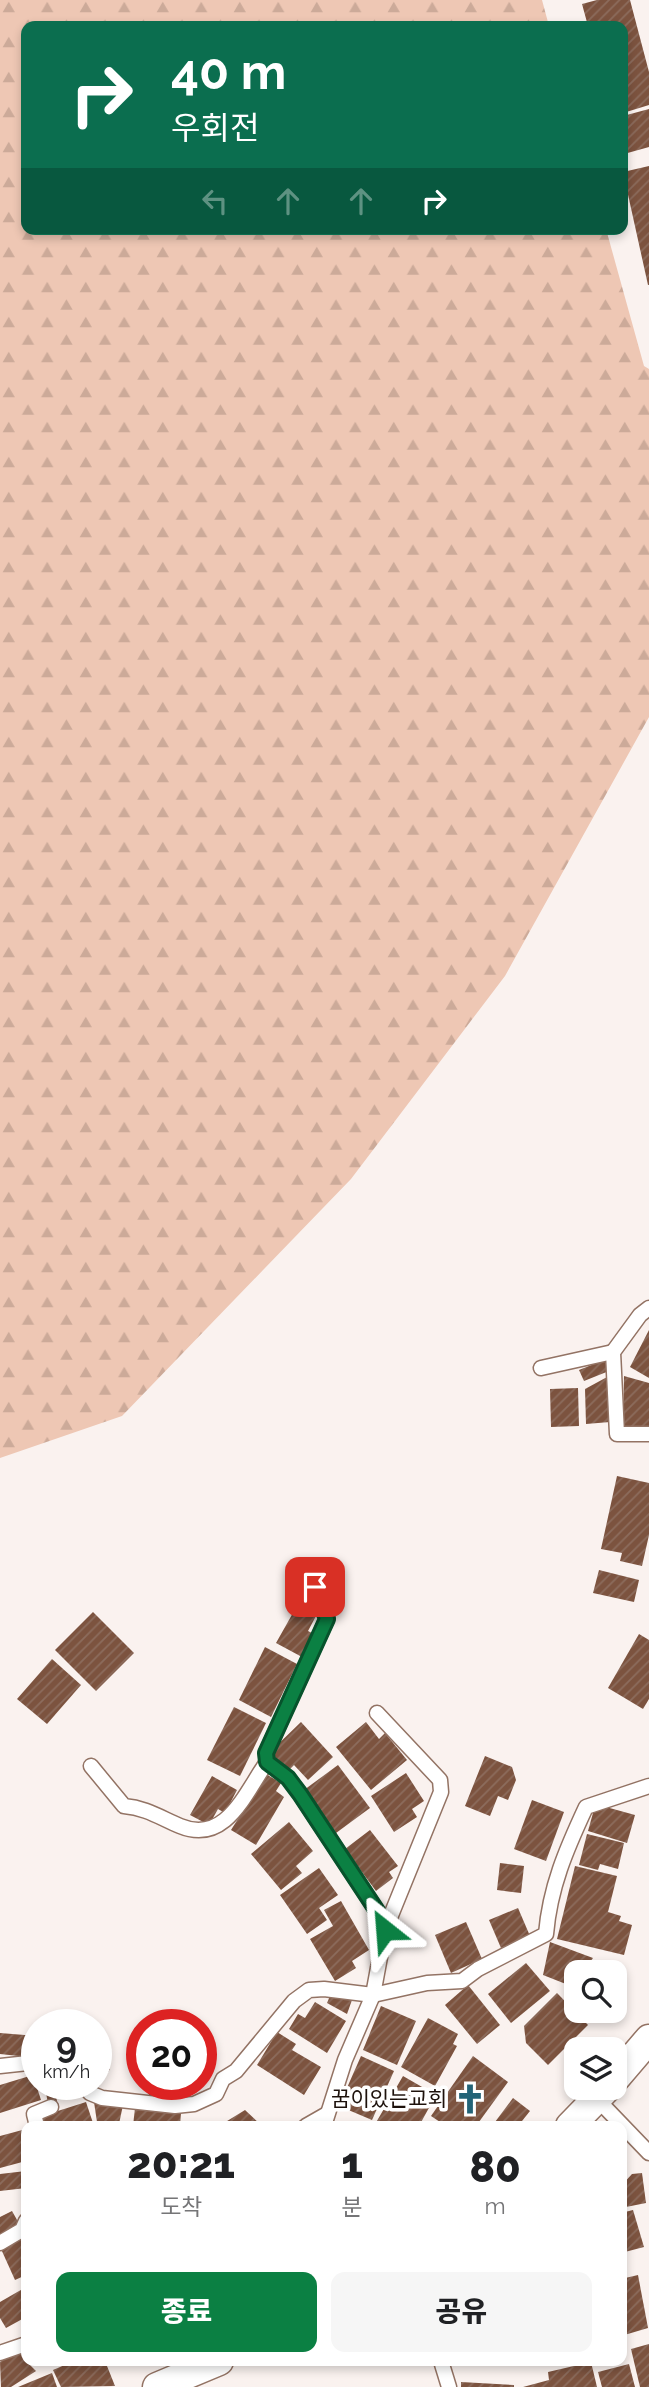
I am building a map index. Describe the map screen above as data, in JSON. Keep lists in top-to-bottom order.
{
  "places": {
    "church": ["꿈이있는교회"]
  },
  "page": {
    "turn": ["40 m", "우회전"],
    "speed": "9 km/h",
    "limit": "20",
    "eta": [
      "20:21",
      "도착",
      "1",
      "분",
      "80",
      "m"
    ],
    "buttons": ["종료", "공유"]
  }
}
